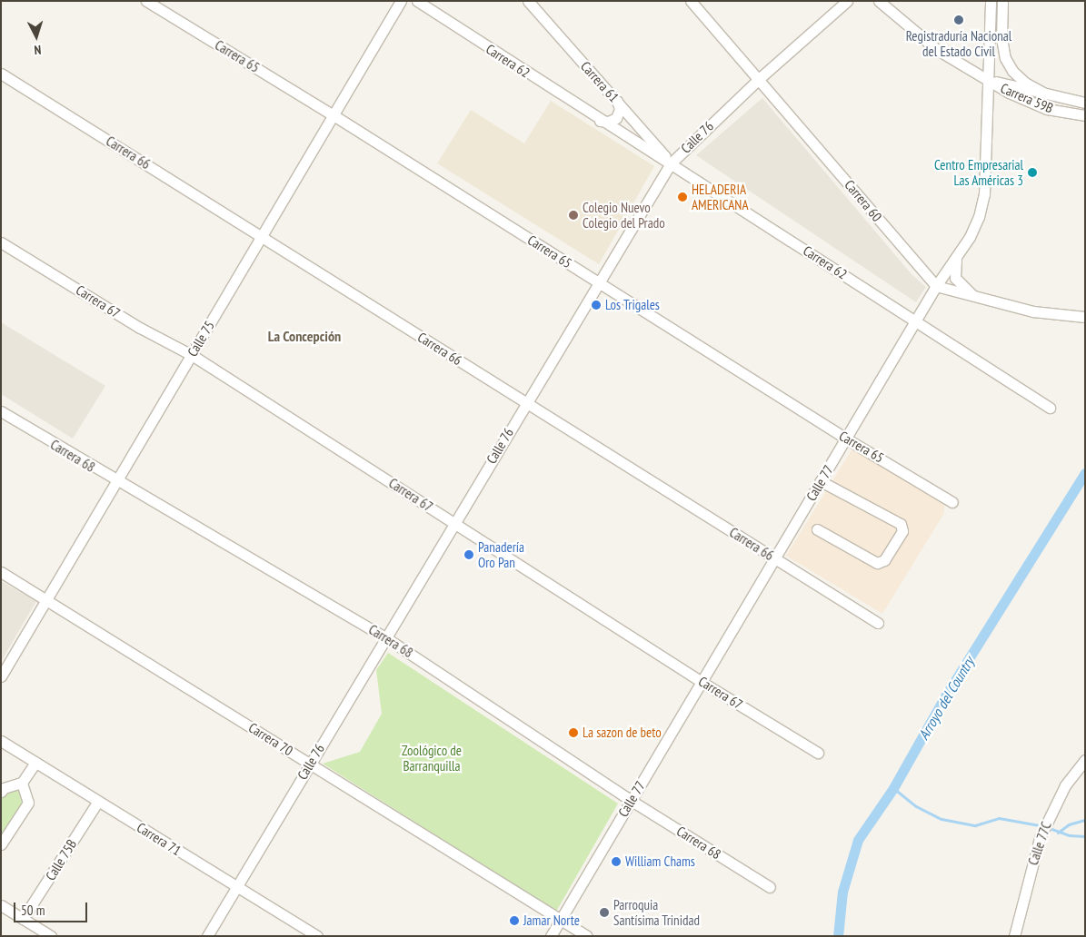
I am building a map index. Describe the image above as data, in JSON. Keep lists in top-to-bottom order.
{
  "streets": {
    "street": [
      "Carrera 65",
      "Carrera 62",
      "Carrera 61",
      "Carrera 59B",
      "Calle 76",
      "Carrera 66",
      "Carrera 60",
      "Carrera 67",
      "Calle 75",
      "Carrera 68",
      "Calle 77",
      "Carrera 70",
      "Carrera 71",
      "Calle 77C",
      "Calle 75B"
    ]
  },
  "crossings": [
    ["Carrera 65", "Calle 76"],
    ["Carrera 65", "Calle 75"],
    ["Carrera 65", "Calle 77"],
    ["Carrera 62", "Carrera 61"],
    ["Carrera 62", "Calle 76"],
    ["Carrera 62", "Calle 77"],
    ["Carrera 61", "Calle 76"],
    ["Carrera 59B", "Calle 77"],
    ["Calle 76", "Carrera 66"],
    ["Calle 76", "Carrera 60"],
    ["Calle 76", "Carrera 67"],
    ["Calle 76", "Carrera 68"],
    ["Calle 76", "Carrera 70"],
    ["Calle 76", "Carrera 71"],
    ["Carrera 66", "Calle 75"],
    ["Carrera 66", "Calle 77"],
    ["Carrera 60", "Calle 77"],
    ["Carrera 67", "Calle 75"],
    ["Carrera 67", "Calle 77"],
    ["Calle 75", "Carrera 68"],
    ["Calle 75", "Carrera 70"],
    ["Carrera 68", "Calle 77"],
    ["Calle 77", "Carrera 70"],
    ["Carrera 71", "Calle 75B"]
  ],
  "districts": ["La Concepción"],
  "water": ["Arroyo del Country"],
  "parks": ["Zoológico de Barranquilla"],
  "places": [
    "Registraduría Nacional del Estado Civil",
    "Centro Empresarial Las Américas 3",
    "HELADERIA AMERICANA",
    "Colegio Nuevo Colegio del Prado",
    "Los Trigales",
    "Panadería Oro Pan",
    "La sazon de beto",
    "William Chams",
    "Parroquia Santísima Trinidad",
    "Jamar Norte"
  ],
  "scale_bar": "50 m",
  "north": "bottom"
}
